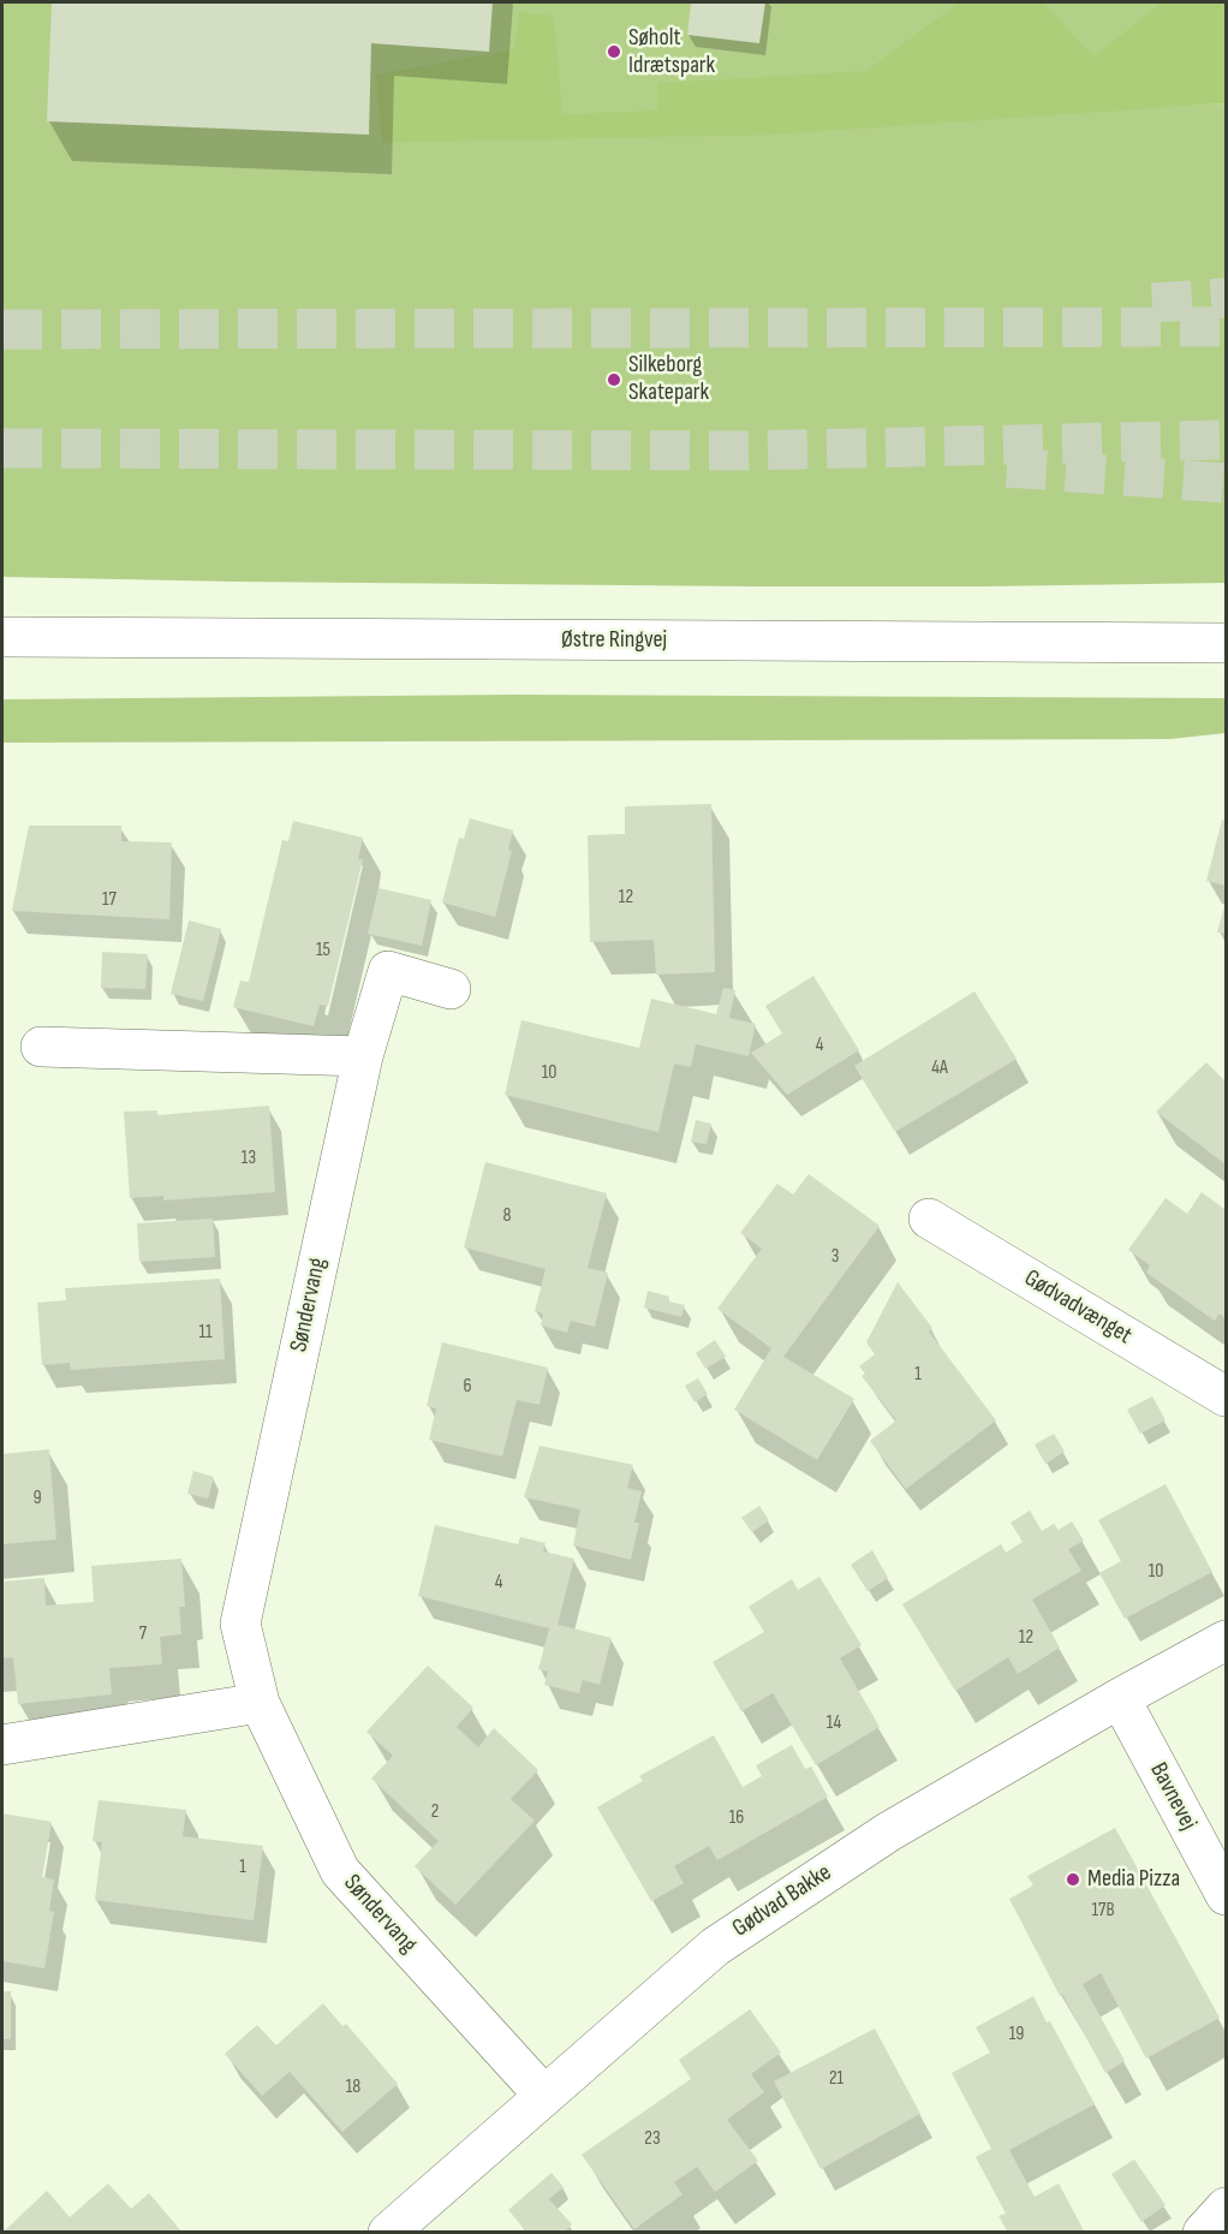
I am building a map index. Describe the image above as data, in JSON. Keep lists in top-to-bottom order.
{
  "streets": {
    "street": [
      "Østre Ringvej",
      "Søndervang",
      "Gødvadvænget",
      "Bavnevej",
      "Gødvad Bakke"
    ]
  },
  "crossings": [
    ["Søndervang", "Gødvad Bakke"],
    ["Bavnevej", "Gødvad Bakke"]
  ],
  "places": ["Søholt Idrætspark", "Silkeborg Skatepark", "Media Pizza"],
  "house_numbers": [
    "12",
    "17",
    "15",
    "4",
    "4A",
    "10",
    "13",
    "8",
    "3",
    "11",
    "1",
    "6",
    "9",
    "10",
    "4",
    "7",
    "12",
    "14",
    "2",
    "16",
    "1",
    "17B",
    "19",
    "21",
    "18",
    "23"
  ]
}
